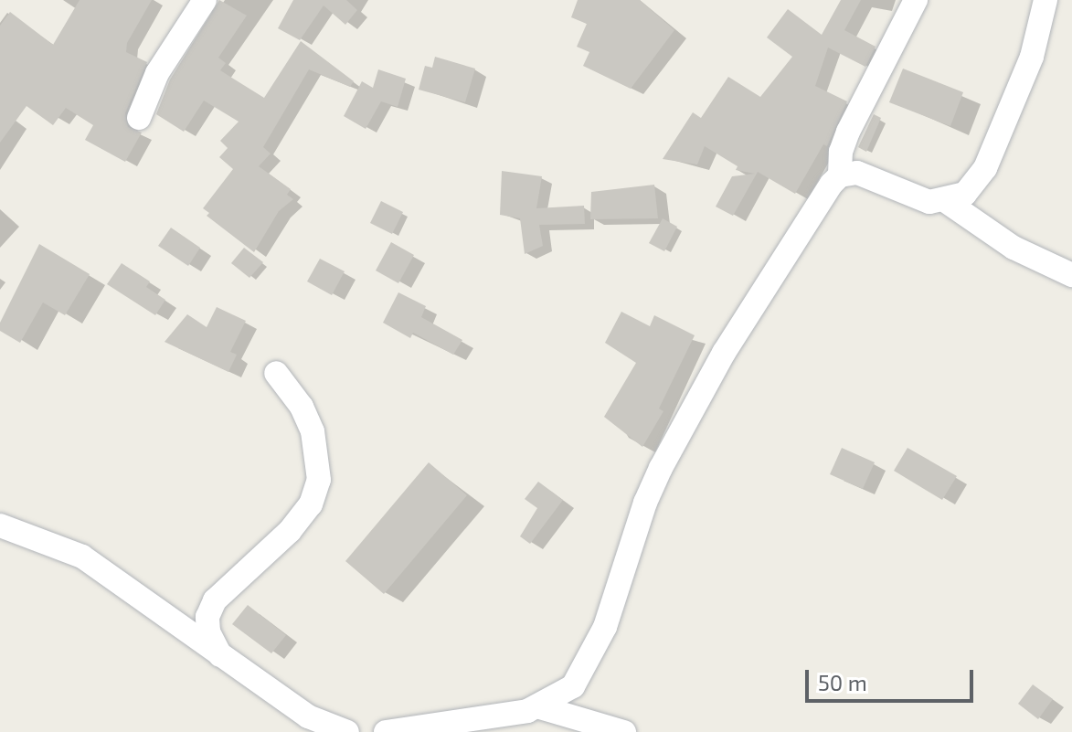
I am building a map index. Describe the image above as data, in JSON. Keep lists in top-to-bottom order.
{
  "scale_bar": "50 m"
}
